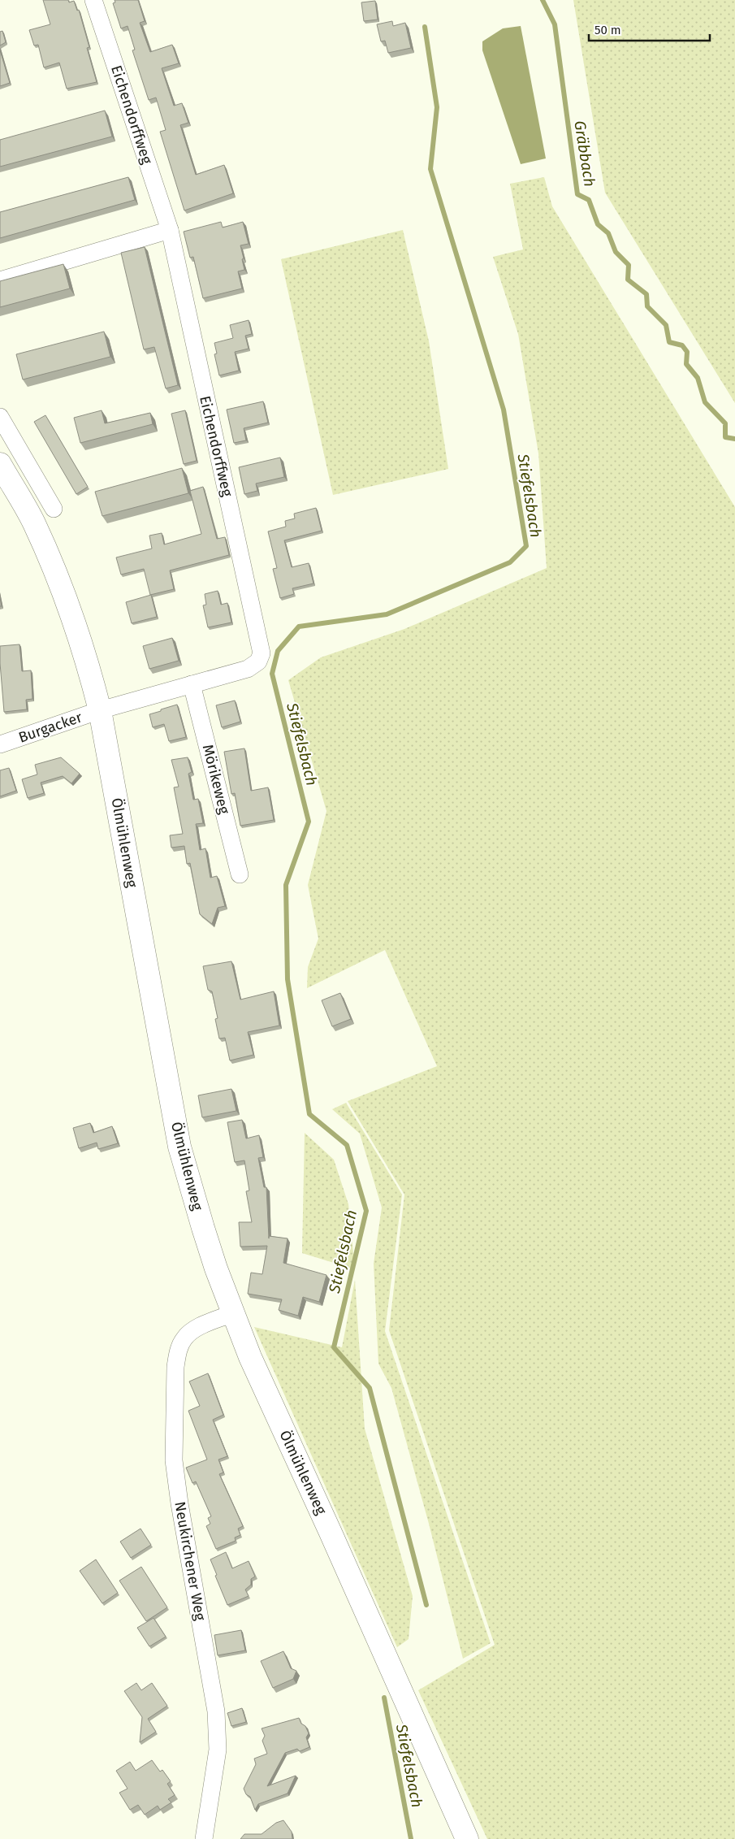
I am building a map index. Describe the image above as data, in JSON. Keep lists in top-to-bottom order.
{
  "streets": {
    "main road": ["Ölmühlenweg"],
    "street": [
      "Eichendorffweg",
      "Burgacker",
      "Mörikeweg",
      "Neukirchener Weg"
    ]
  },
  "crossings": [
    ["Eichendorffweg", "Mörikeweg"],
    ["Burgacker", "Ölmühlenweg"],
    ["Ölmühlenweg", "Neukirchener Weg"]
  ],
  "water": ["Gräbbach", "Stiefelsbach"],
  "scale_bar": "50 m"
}
